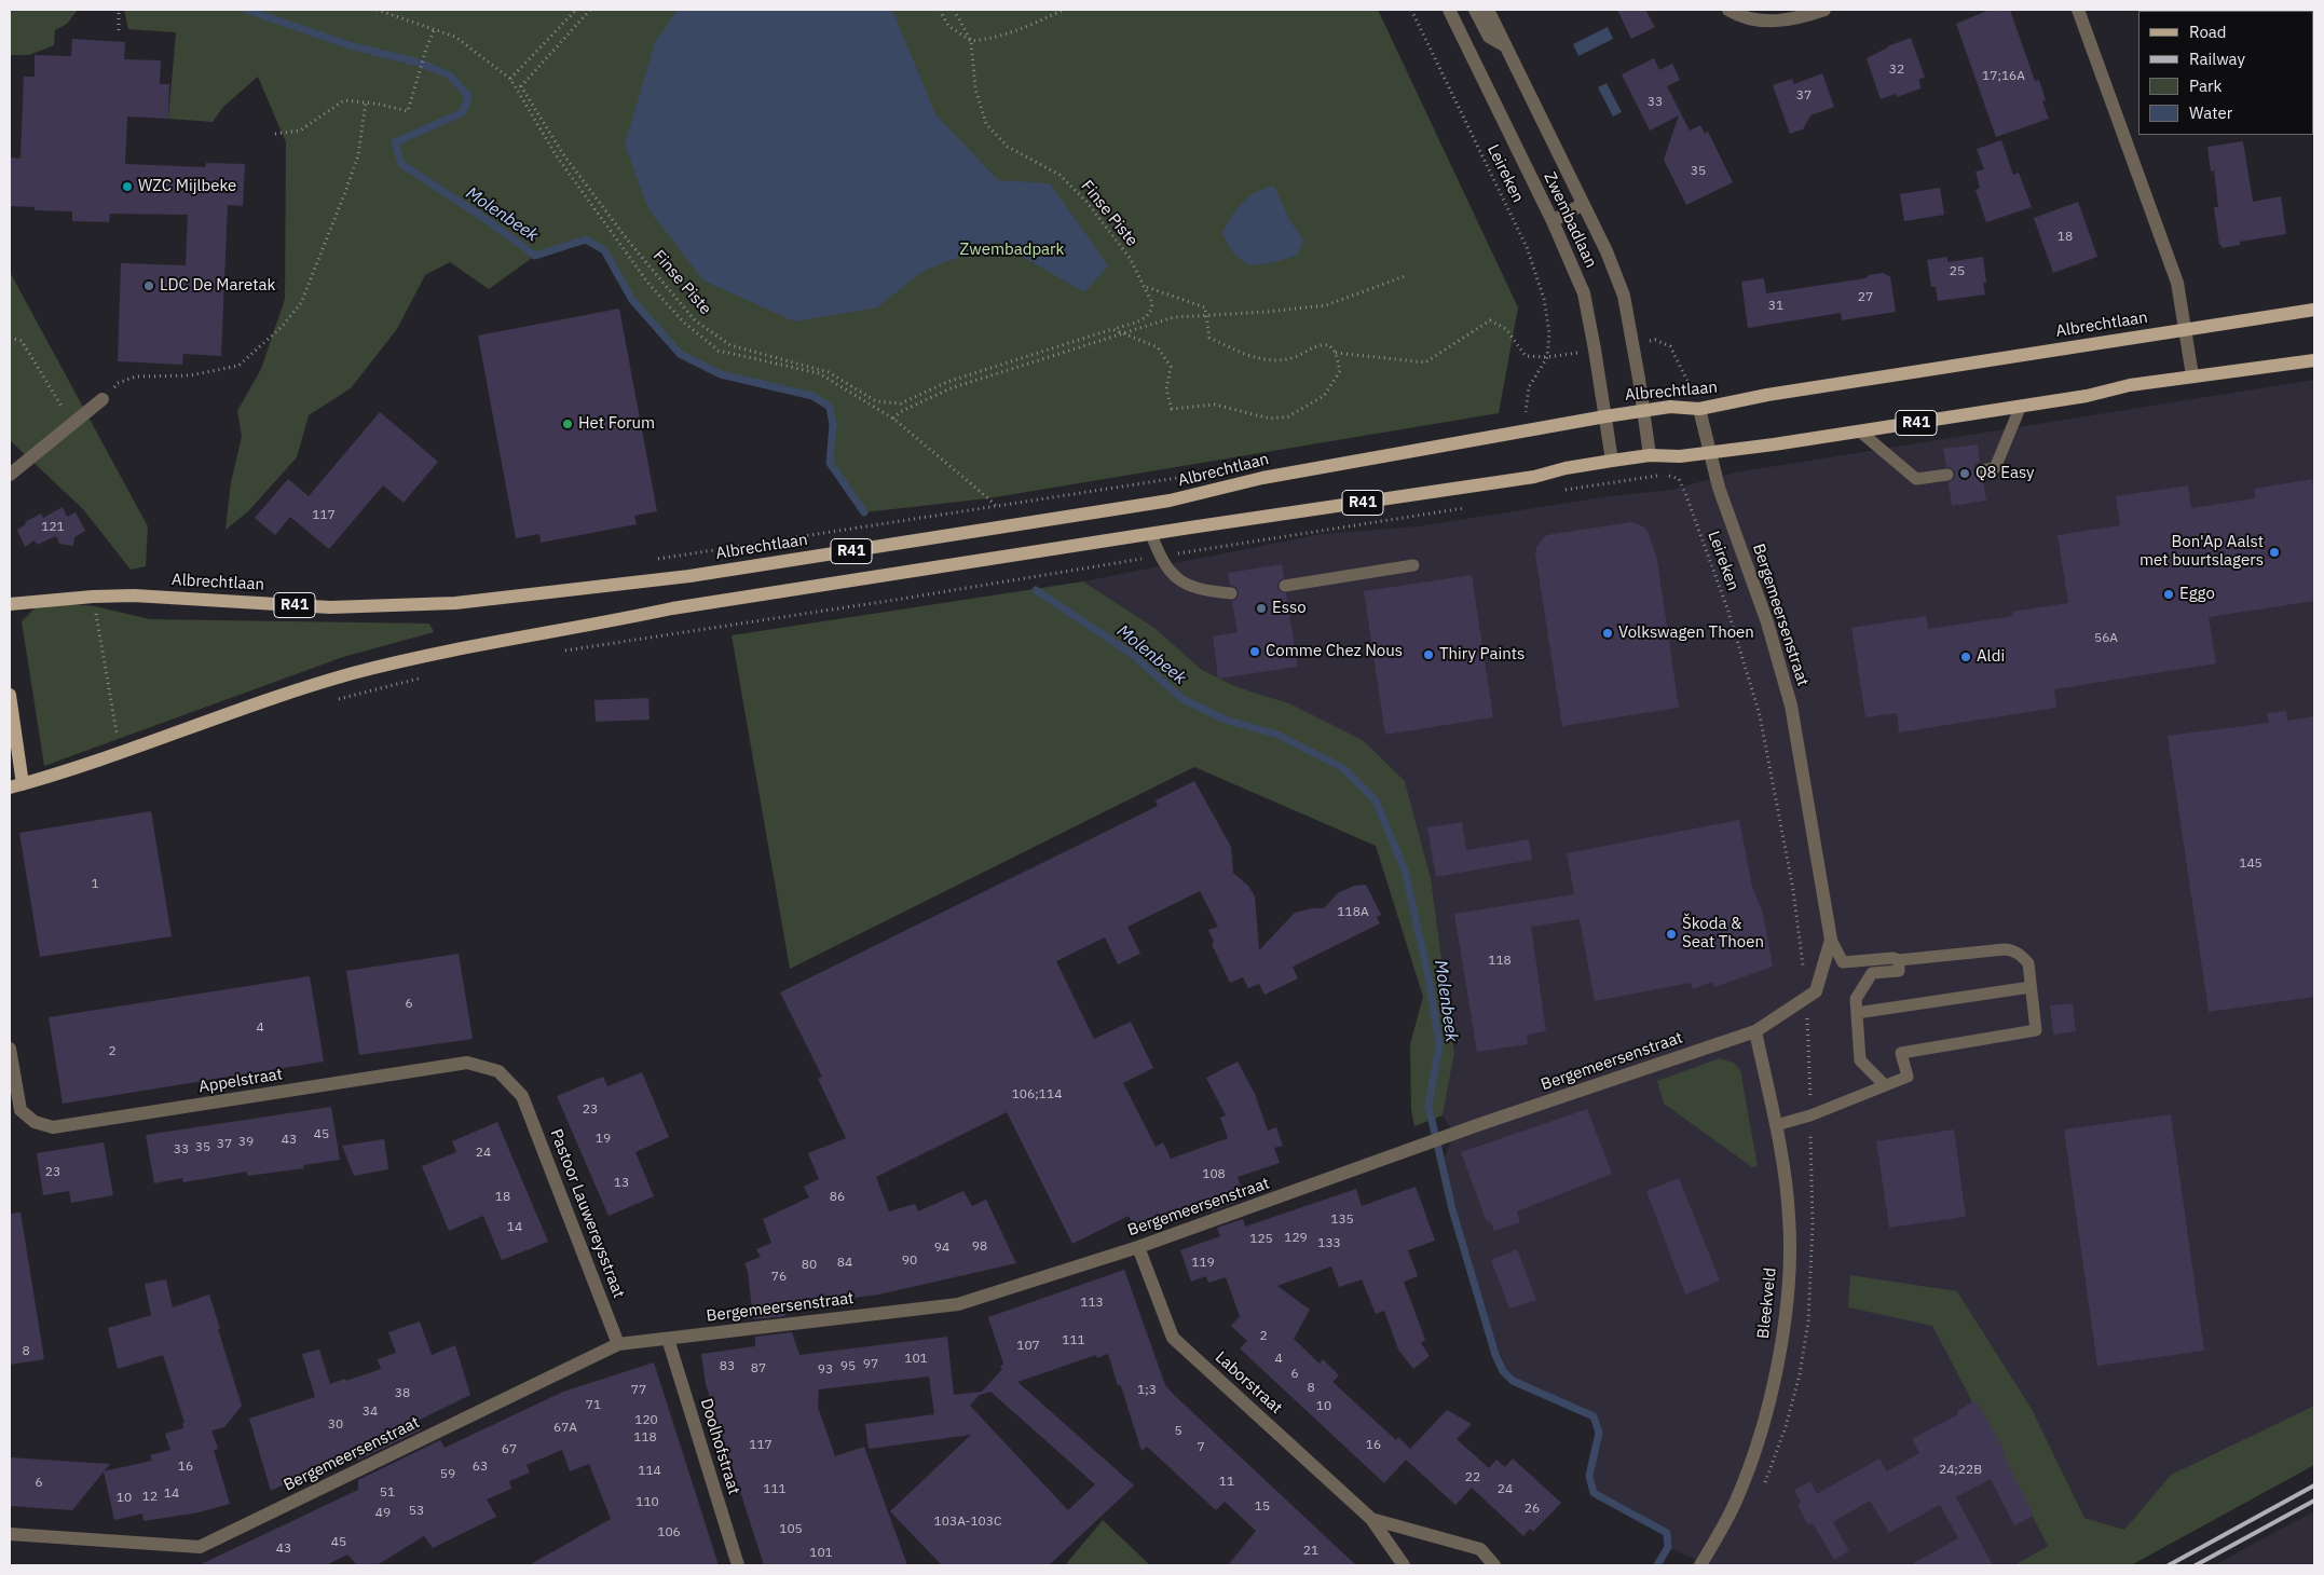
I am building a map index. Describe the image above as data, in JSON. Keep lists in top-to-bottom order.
{
  "streets": {
    "main road": ["Albrechtlaan", "R41"],
    "street": [
      "Zwembadlaan",
      "Bergemeersenstraat",
      "Appelstraat",
      "Pastoor Lauwereysstraat",
      "Bleekveld",
      "Laborstraat",
      "Doolhofstraat"
    ],
    "path": ["Leireken", "Finse Piste"]
  },
  "crossings": [
    ["Zwembadlaan", "Albrechtlaan"],
    ["Zwembadlaan", "R41"],
    ["Albrechtlaan", "Bergemeersenstraat"],
    ["R41", "Bergemeersenstraat"],
    ["Bergemeersenstraat", "Pastoor Lauwereysstraat"],
    ["Bergemeersenstraat", "Bleekveld"],
    ["Bergemeersenstraat", "Laborstraat"],
    ["Bergemeersenstraat", "Doolhofstraat"],
    ["Appelstraat", "Pastoor Lauwereysstraat"]
  ],
  "water": ["Molenbeek"],
  "parks": ["Zwembadpark"],
  "places": [
    "WZC Mijlbeke",
    "LDC De Maretak",
    "Het Forum",
    "Q8 Easy",
    "Bon'Ap Aalst met buurtslagers",
    "Eggo",
    "Esso",
    "Volkswagen Thoen",
    "Comme Chez Nous",
    "Thiry Paints",
    "Aldi",
    "Škoda & Seat Thoen"
  ],
  "house_numbers": [
    "32",
    "17;16A",
    "37",
    "33",
    "35",
    "18",
    "25",
    "27",
    "31",
    "117",
    "121",
    "56A",
    "145",
    "1",
    "118A",
    "118",
    "6",
    "4",
    "2",
    "106;114",
    "23",
    "45",
    "19",
    "43",
    "39",
    "37",
    "35",
    "33",
    "24",
    "23",
    "108",
    "13",
    "18",
    "86",
    "135",
    "14",
    "129",
    "125",
    "133",
    "98",
    "94",
    "90",
    "84",
    "119",
    "80",
    "76",
    "113",
    "2",
    "111",
    "107",
    "8",
    "101",
    "4",
    "97",
    "83",
    "95",
    "87",
    "93",
    "6",
    "8",
    "77",
    "1;3",
    "38",
    "71",
    "10",
    "34",
    "120",
    "30",
    "67A",
    "5",
    "118",
    "117",
    "16",
    "7",
    "67",
    "16",
    "63",
    "24;22B",
    "114",
    "59",
    "22",
    "11",
    "6",
    "111",
    "24",
    "51",
    "14",
    "12",
    "10",
    "110",
    "15",
    "26",
    "53",
    "49",
    "103A-103C",
    "105",
    "106",
    "45",
    "43",
    "21",
    "101"
  ],
  "legend": [
    "Road",
    "Railway",
    "Park",
    "Water"
  ]
}
